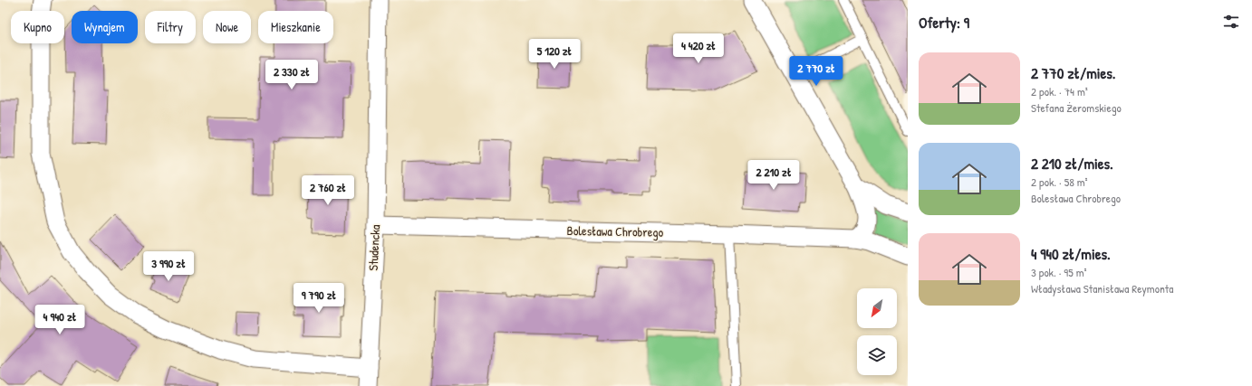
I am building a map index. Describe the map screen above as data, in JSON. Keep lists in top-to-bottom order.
{
  "streets": {
    "street": ["Bolesława Chrobrego", "Studencka"]
  },
  "crossings": [
    ["Bolesława Chrobrego", "Studencka"]
  ],
  "north": "bottom left",
  "page": {
    "heading": "Oferty: 9",
    "chip": [
      "Kupno",
      "Wynajem",
      "Filtry",
      "Nowe",
      "Mieszkanie"
    ],
    "price": [
      "4 420 zł",
      "5 120 zł",
      "2 770 zł",
      "2 330 zł",
      "2 210 zł",
      "2 760 zł",
      "3 990 zł",
      "9 790 zł",
      "4 940 zł"
    ],
    "list": [
      {
        "name": "2 770 zł/mies.",
        "note": "2 pok. · 74 m² · Stefana Żeromskiego"
      },
      {
        "name": "2 210 zł/mies.",
        "note": "2 pok. · 58 m² · Bolesława Chrobrego"
      },
      {
        "name": "4 940 zł/mies.",
        "note": "3 pok. · 95 m² · Władysława Stanisława Reymonta"
      }
    ]
  }
}
